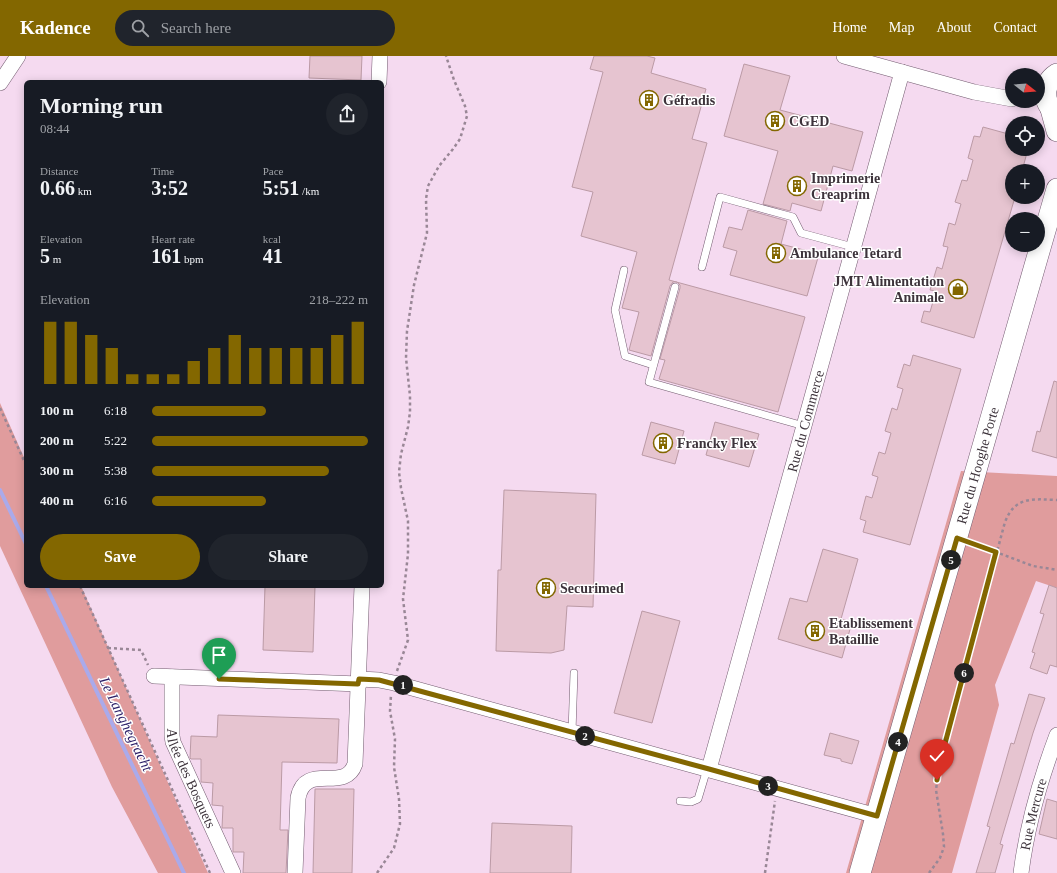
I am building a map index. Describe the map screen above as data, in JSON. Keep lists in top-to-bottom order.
{
  "streets": {
    "street": [
      "Rue du Commerce",
      "Rue du Hooghe Porte",
      "Allée des Bosquets",
      "Rue Mercure"
    ]
  },
  "water": ["Le Langhegracht"],
  "places": {
    "building": [
      "Géfradis",
      "CGED",
      "Imprimerie Creaprim",
      "Ambulance Tetard",
      "Francky Flex",
      "Securimed",
      "Etablissement Bataillie"
    ],
    "shop": ["JMT Alimentation Animale"]
  },
  "north": "right",
  "page": {
    "header": "Kadence",
    "search": "Search here",
    "nav": [
      "Home",
      "Map",
      "About",
      "Contact"
    ],
    "map_buttons": ["+", "−"],
    "heading": ["Morning run", "08:44"],
    "stats": [
      ["Distance", "0.66 km"],
      ["Time", "3:52"],
      ["Pace", "5:51 /km"],
      ["Elevation", "5 m"],
      ["Heart rate", "161 bpm"],
      ["kcal", "41"]
    ],
    "chart": ["Elevation", "218–222 m"],
    "list": [
      {
        "name": "100 m",
        "note": "6:18"
      },
      {
        "name": "200 m",
        "note": "5:22"
      },
      {
        "name": "300 m",
        "note": "5:38"
      },
      {
        "name": "400 m",
        "note": "6:16"
      }
    ],
    "buttons": ["Save", "Share"],
    "pins": [
      "5",
      "6",
      "1",
      "2",
      "4",
      "3"
    ]
  }
}
